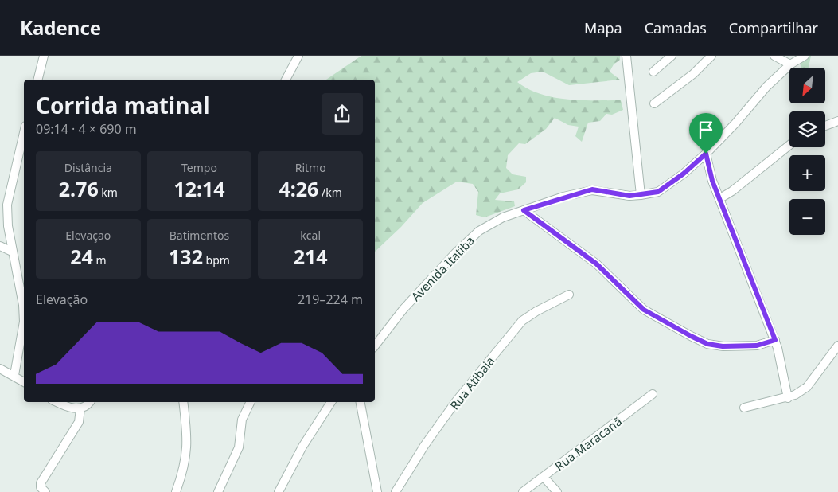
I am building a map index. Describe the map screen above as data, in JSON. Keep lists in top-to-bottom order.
{
  "streets": {
    "street": ["Avenida Itatiba", "Rua Atibaia", "Rua Maracanã"]
  },
  "north": "bottom left",
  "page": {
    "header": "Kadence",
    "nav": ["Mapa", "Camadas", "Compartilhar"],
    "map_buttons": ["+", "−"],
    "heading": ["Corrida matinal", "09:14 · 4 × 690 m"],
    "stats": [
      ["Distância", "2.76 km"],
      ["Tempo", "12:14"],
      ["Ritmo", "4:26 /km"],
      ["Elevação", "24 m"],
      ["Batimentos", "132 bpm"],
      ["kcal", "214"]
    ],
    "chart": ["Elevação", "219–224 m"]
  }
}
